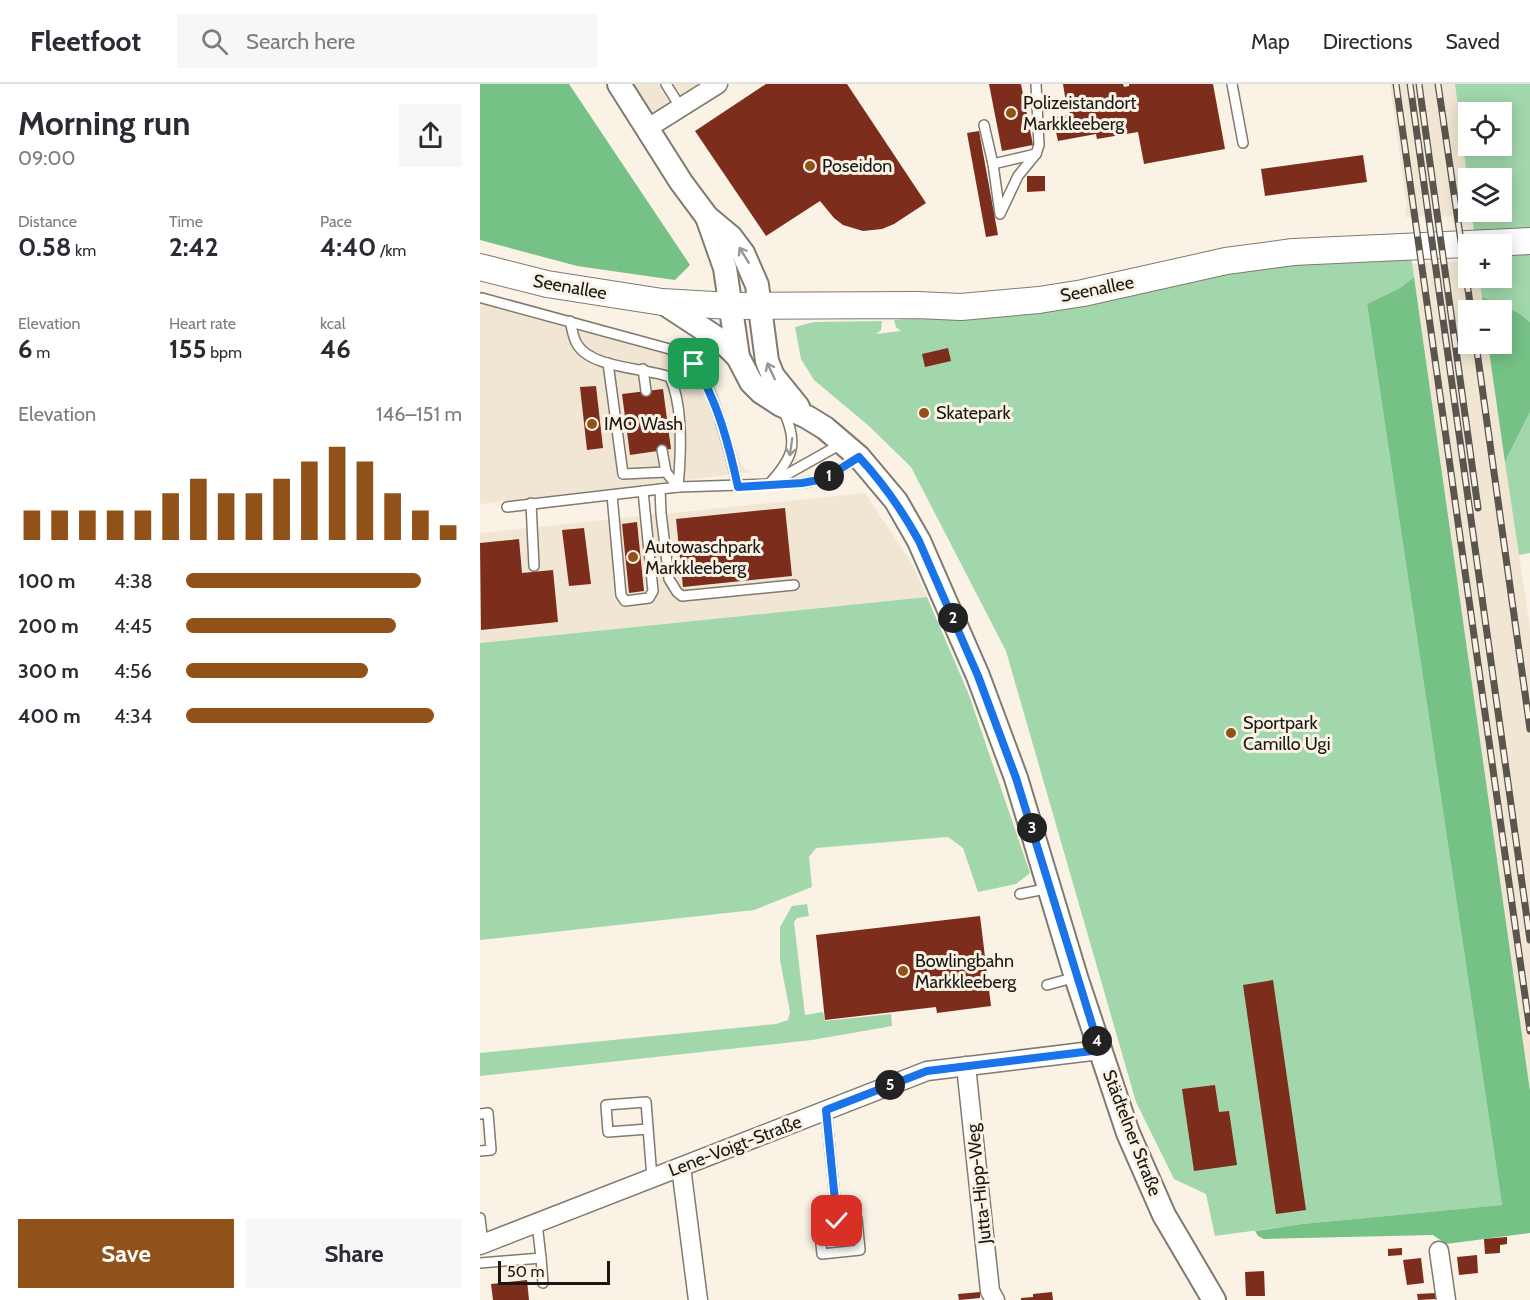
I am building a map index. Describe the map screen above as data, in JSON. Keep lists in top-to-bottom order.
{
  "streets": {
    "main road": ["Seenallee"],
    "street": ["Städtelner Straße", "Lene-Voigt-Straße", "Jutta-Hipp-Weg"]
  },
  "crossings": [
    ["Seenallee", "Städtelner Straße"],
    ["Städtelner Straße", "Lene-Voigt-Straße"],
    ["Lene-Voigt-Straße", "Jutta-Hipp-Weg"]
  ],
  "places": [
    "Polizeistandort Markkleeberg",
    "Poseidon",
    "Skatepark",
    "IMO Wash",
    "Autowaschpark Markkleeberg",
    "Sportpark Camillo Ugi",
    "Bowlingbahn Markkleeberg"
  ],
  "scale_bar": "50 m",
  "page": {
    "header": "Fleetfoot",
    "search": "Search here",
    "nav": ["Map", "Directions", "Saved"],
    "heading": ["Morning run", "09:00"],
    "map_buttons": ["+", "−"],
    "stats": [
      ["Distance", "0.58 km"],
      ["Time", "2:42"],
      ["Pace", "4:40 /km"],
      ["Elevation", "6 m"],
      ["Heart rate", "155 bpm"],
      ["kcal", "46"]
    ],
    "chart": ["Elevation", "146–151 m"],
    "pins": [
      "1",
      "2",
      "3",
      "4",
      "5"
    ],
    "list": [
      {
        "name": "100 m",
        "note": "4:38"
      },
      {
        "name": "200 m",
        "note": "4:45"
      },
      {
        "name": "300 m",
        "note": "4:56"
      },
      {
        "name": "400 m",
        "note": "4:34"
      }
    ],
    "buttons": ["Save", "Share"],
    "scale": "50 m"
  }
}
